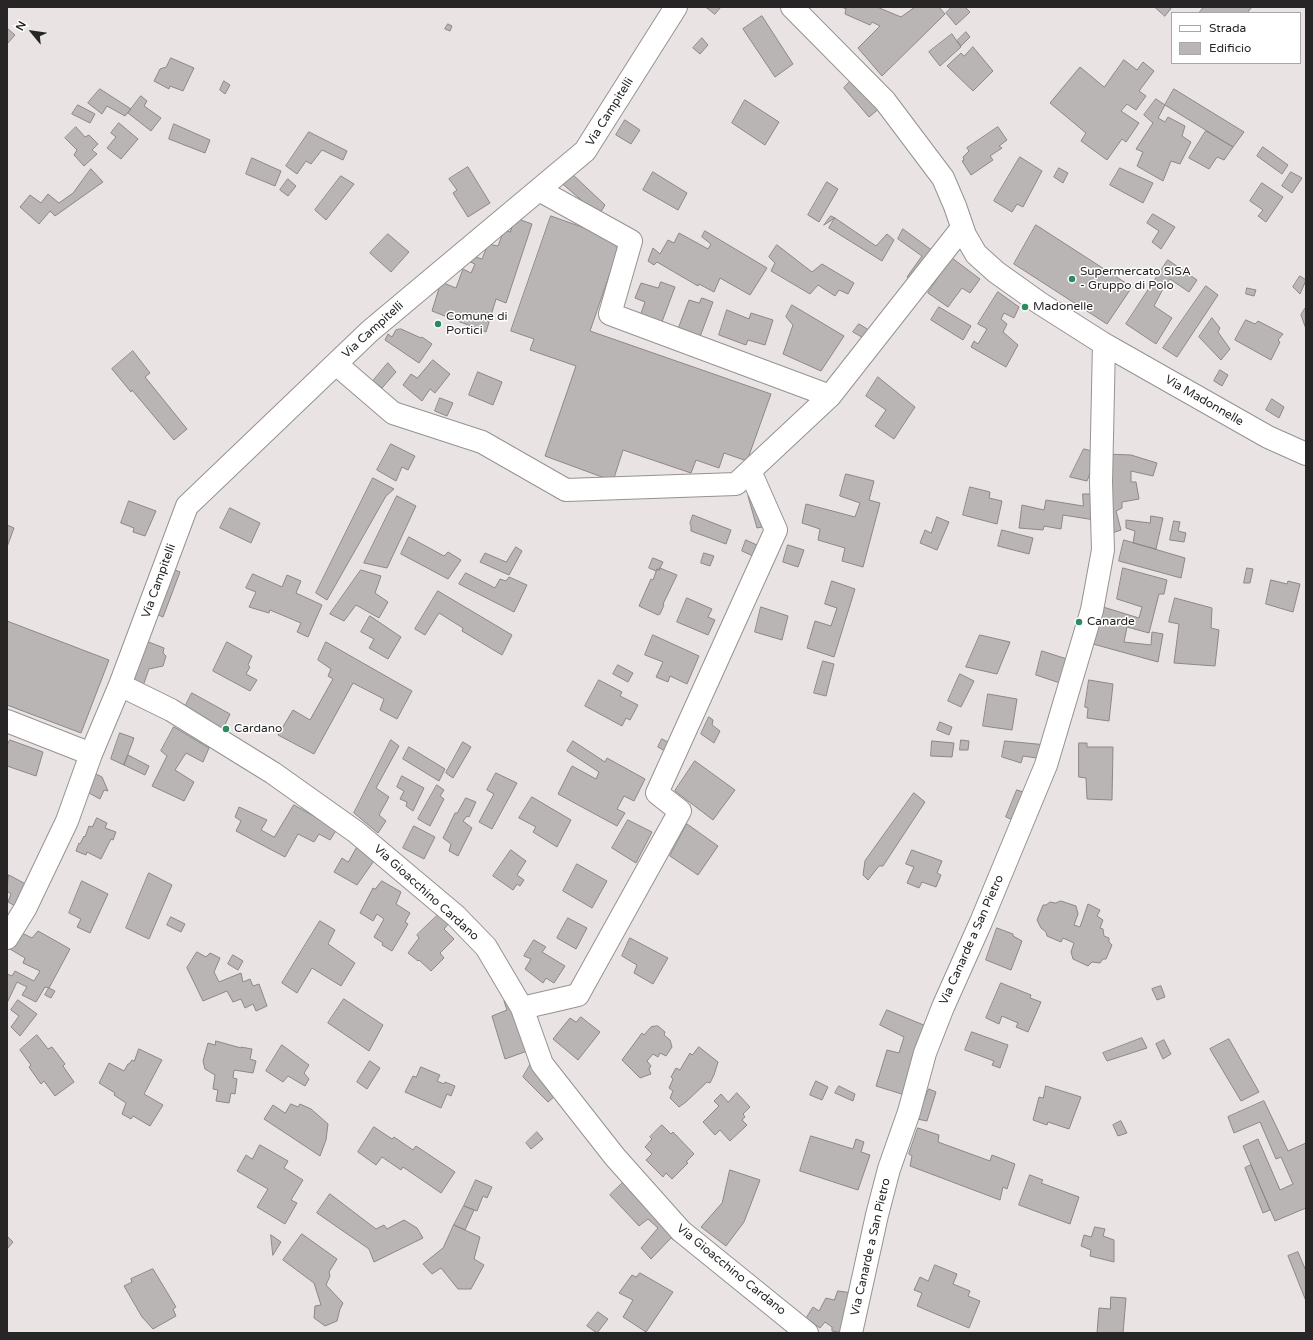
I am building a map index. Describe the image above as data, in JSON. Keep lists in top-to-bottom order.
{
  "streets": {
    "street": [
      "Via Campitelli",
      "Via Madonnelle",
      "Via Gioacchino Cardano",
      "Via Canarde a San Pietro"
    ]
  },
  "crossings": [
    ["Via Campitelli", "Via Gioacchino Cardano"],
    ["Via Madonnelle", "Via Canarde a San Pietro"]
  ],
  "places": [
    "Supermercato SISA - Gruppo di Polo",
    "Madonelle",
    "Comune di Portici",
    "Canarde",
    "Cardano"
  ],
  "legend": ["Strada", "Edificio"],
  "north": "top left"
}
